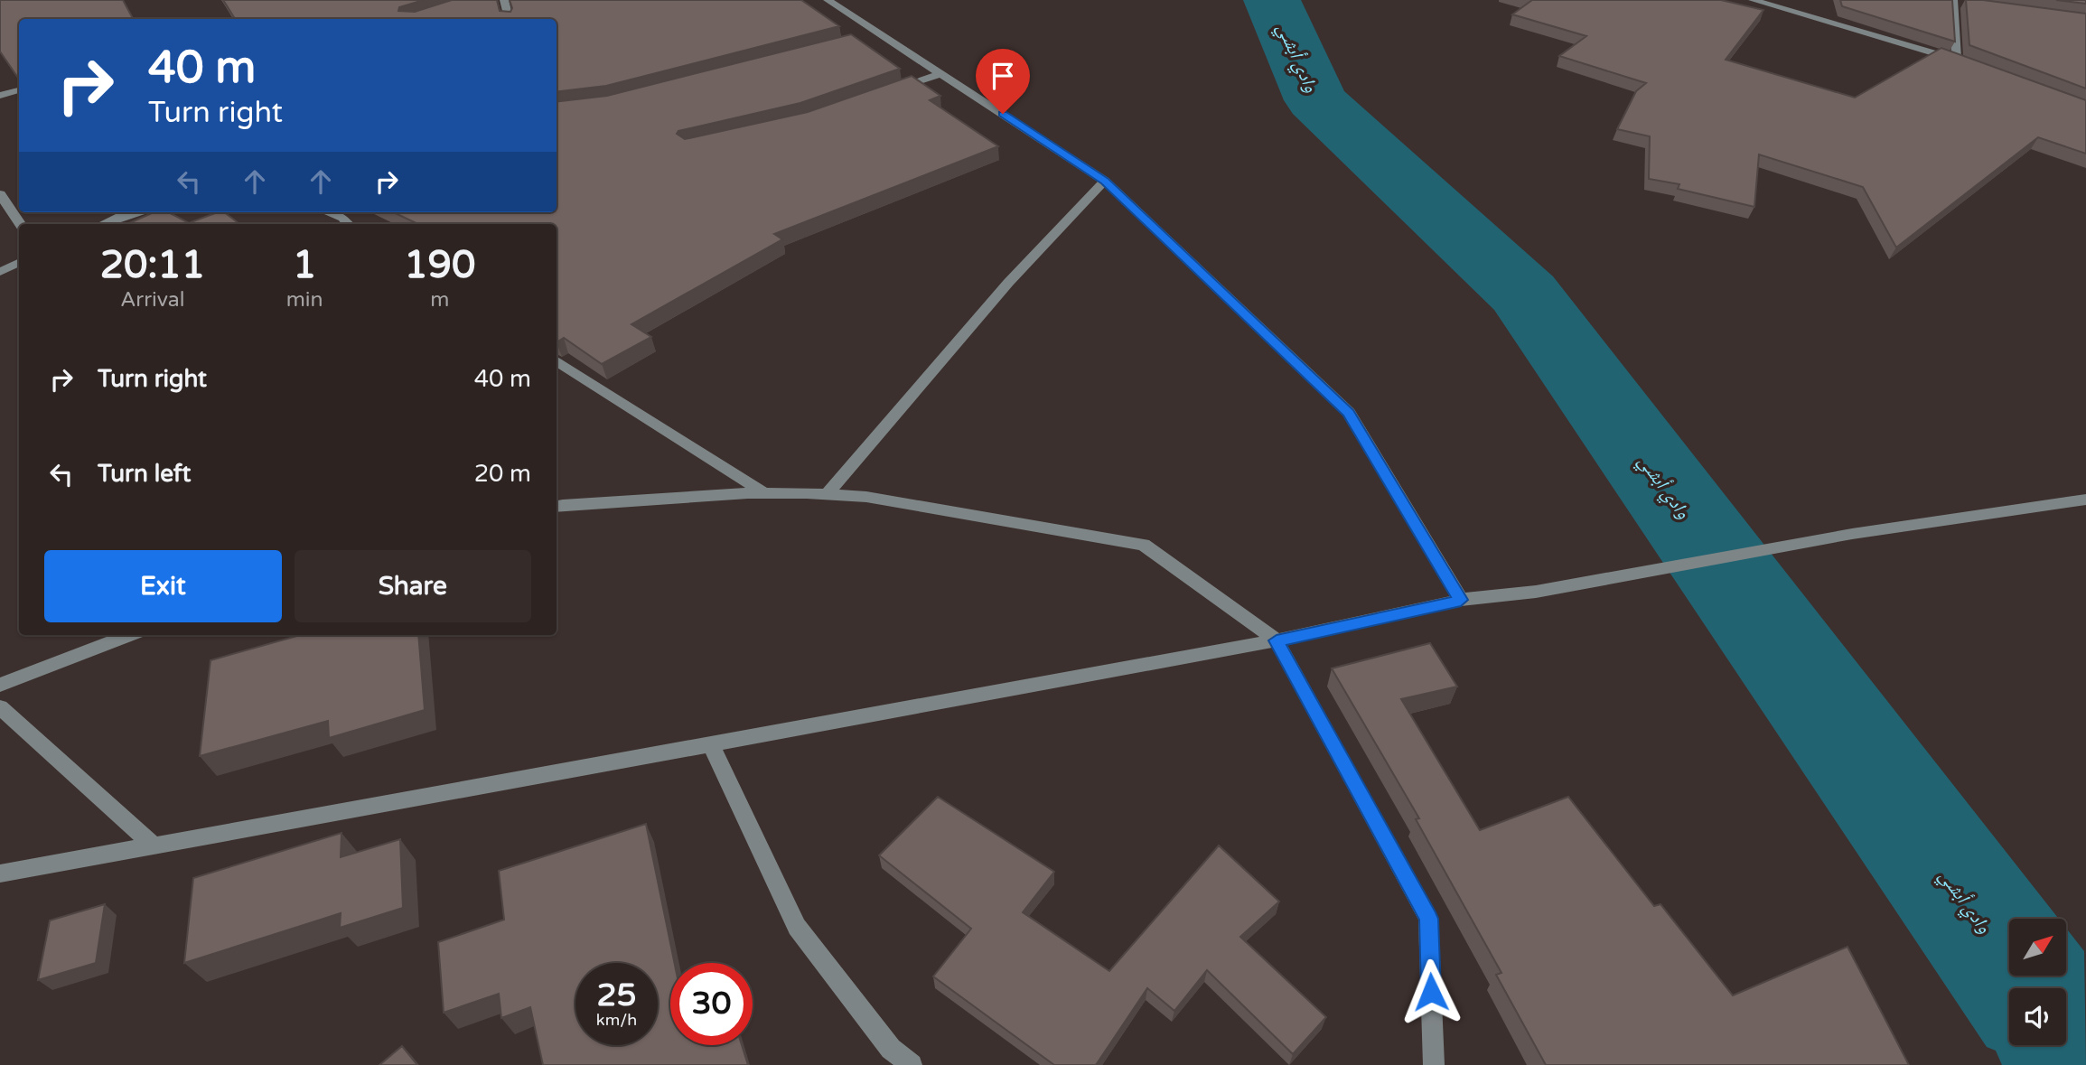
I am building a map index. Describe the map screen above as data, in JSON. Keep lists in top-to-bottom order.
{
  "water": ["وادي أبشي"],
  "north": "top right",
  "page": {
    "turn": ["40 m", "Turn right"],
    "eta": [
      "20:11",
      "Arrival",
      "1",
      "min",
      "190",
      "m"
    ],
    "list": [
      {
        "name": "Turn right",
        "value": "40 m"
      },
      {
        "name": "Turn left",
        "value": "20 m"
      }
    ],
    "buttons": ["Exit", "Share"],
    "speed": "25 km/h",
    "limit": "30"
  }
}
